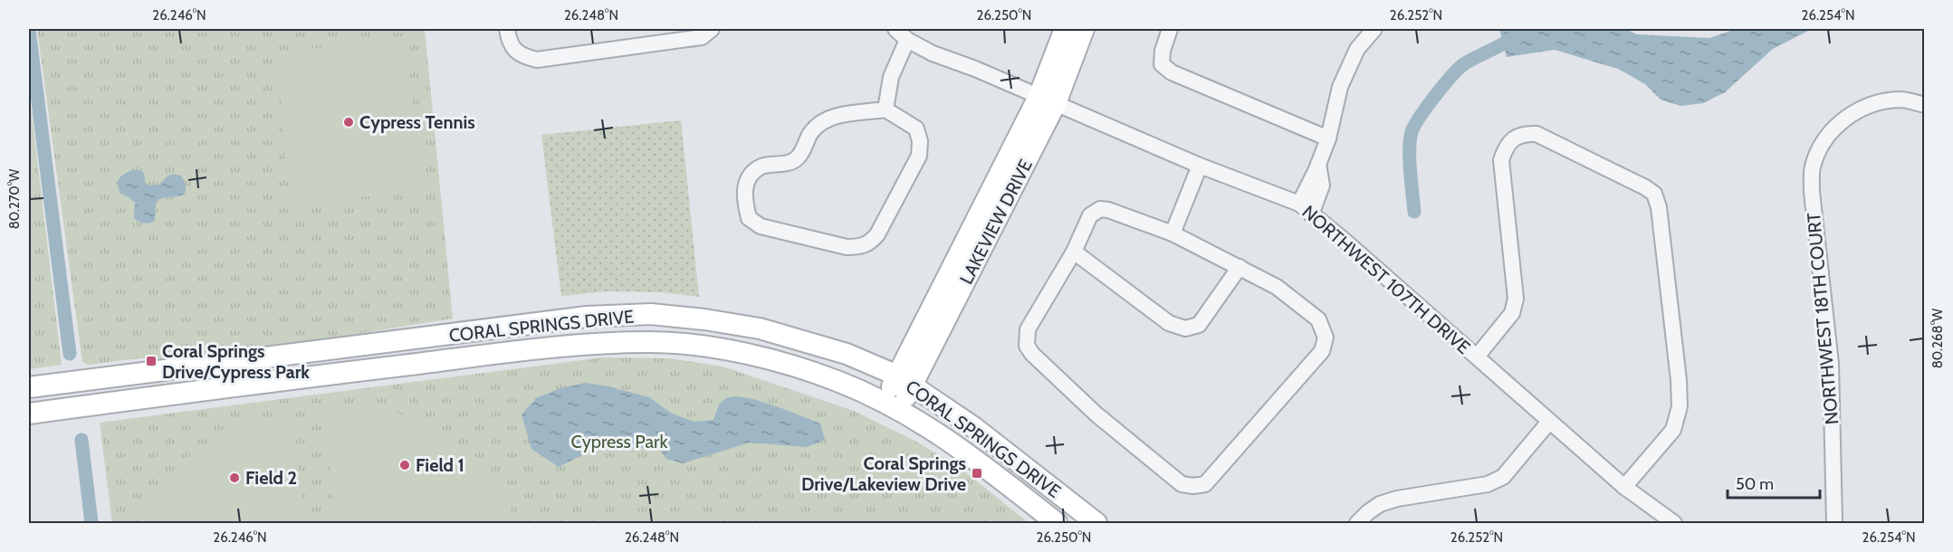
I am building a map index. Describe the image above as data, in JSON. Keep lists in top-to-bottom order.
{
  "streets": {
    "main road": ["LAKEVIEW DRIVE", "CORAL SPRINGS DRIVE"],
    "street": ["NORTHWEST 107TH DRIVE", "NORTHWEST 18TH COURT"]
  },
  "crossings": [
    ["LAKEVIEW DRIVE", "NORTHWEST 107TH DRIVE"],
    ["LAKEVIEW DRIVE", "CORAL SPRINGS DRIVE"]
  ],
  "parks": ["Cypress Park"],
  "places": {
    "other": ["Cypress Tennis", "Field 1", "Field 2"],
    "transit": ["Coral Springs Drive/Cypress Park", "Coral Springs Drive/Lakeview Drive"]
  },
  "scale_bar": "50 m",
  "coordinates": [
    "26.246°N",
    "26.248°N",
    "26.250°N",
    "26.252°N",
    "26.254°N",
    "80.270°W",
    "80.268°W"
  ]
}
